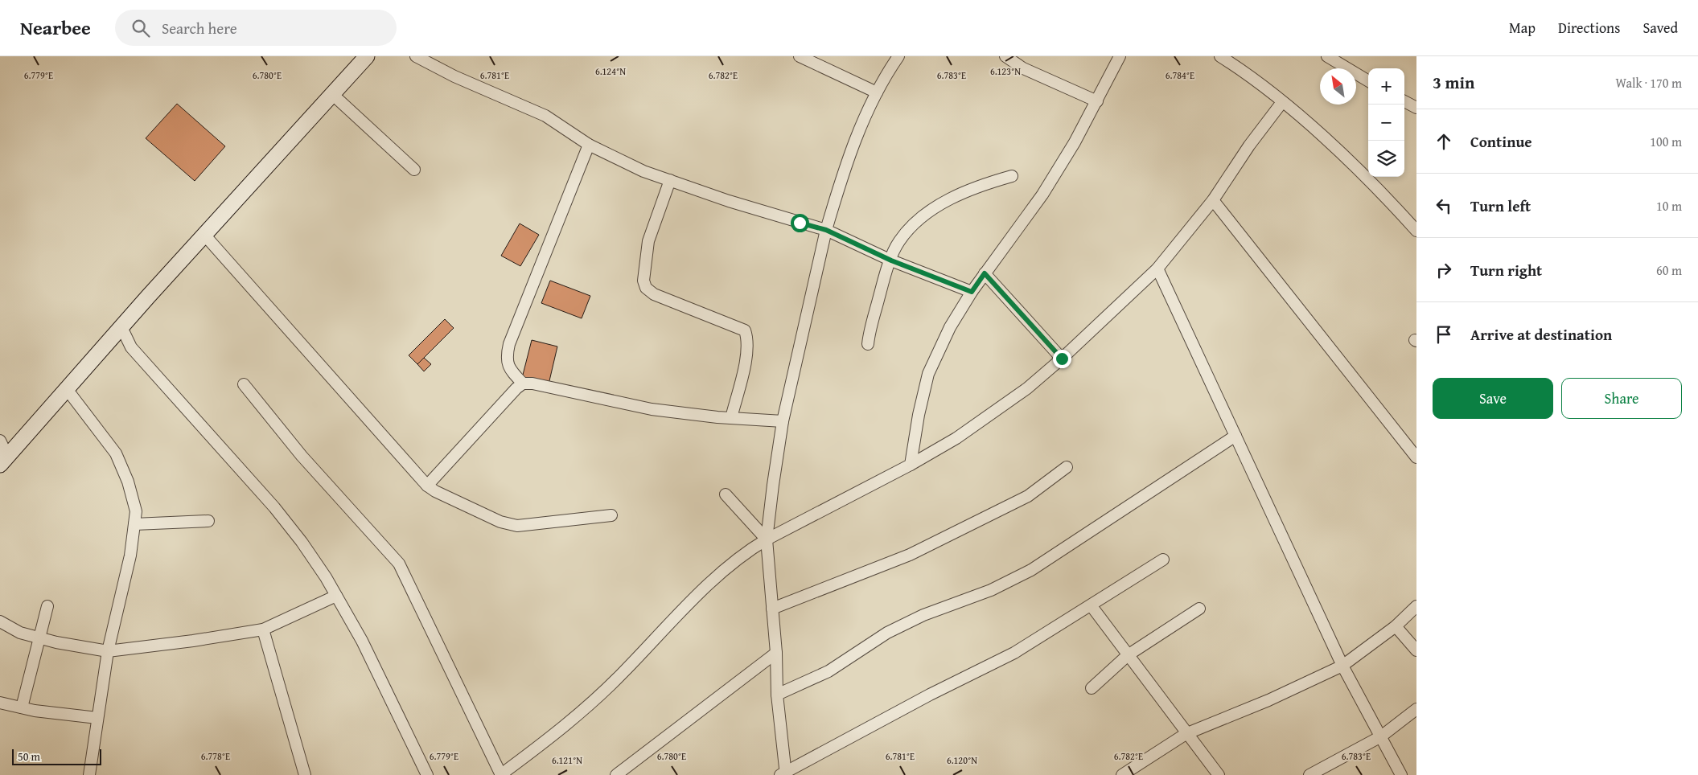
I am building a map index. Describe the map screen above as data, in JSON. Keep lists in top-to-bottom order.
{
  "scale_bar": "50 m",
  "north": "top left",
  "page": {
    "header": "Nearbee",
    "search": "Search here",
    "nav": ["Map", "Directions", "Saved"],
    "heading": ["3 min", "Walk · 170 m"],
    "map_buttons": ["+", "−"],
    "list": [
      ["Continue", "100 m"],
      ["Turn left", "10 m"],
      ["Turn right", "60 m"],
      "Arrive at destination"
    ],
    "buttons": ["Save", "Share"],
    "scale": "50 m"
  },
  "coordinates": [
    "6.124°N",
    "6.123°N",
    "6.779°E",
    "6.780°E",
    "6.781°E",
    "6.782°E",
    "6.783°E",
    "6.784°E",
    "6.778°E",
    "6.121°N",
    "6.120°N"
  ]
}
